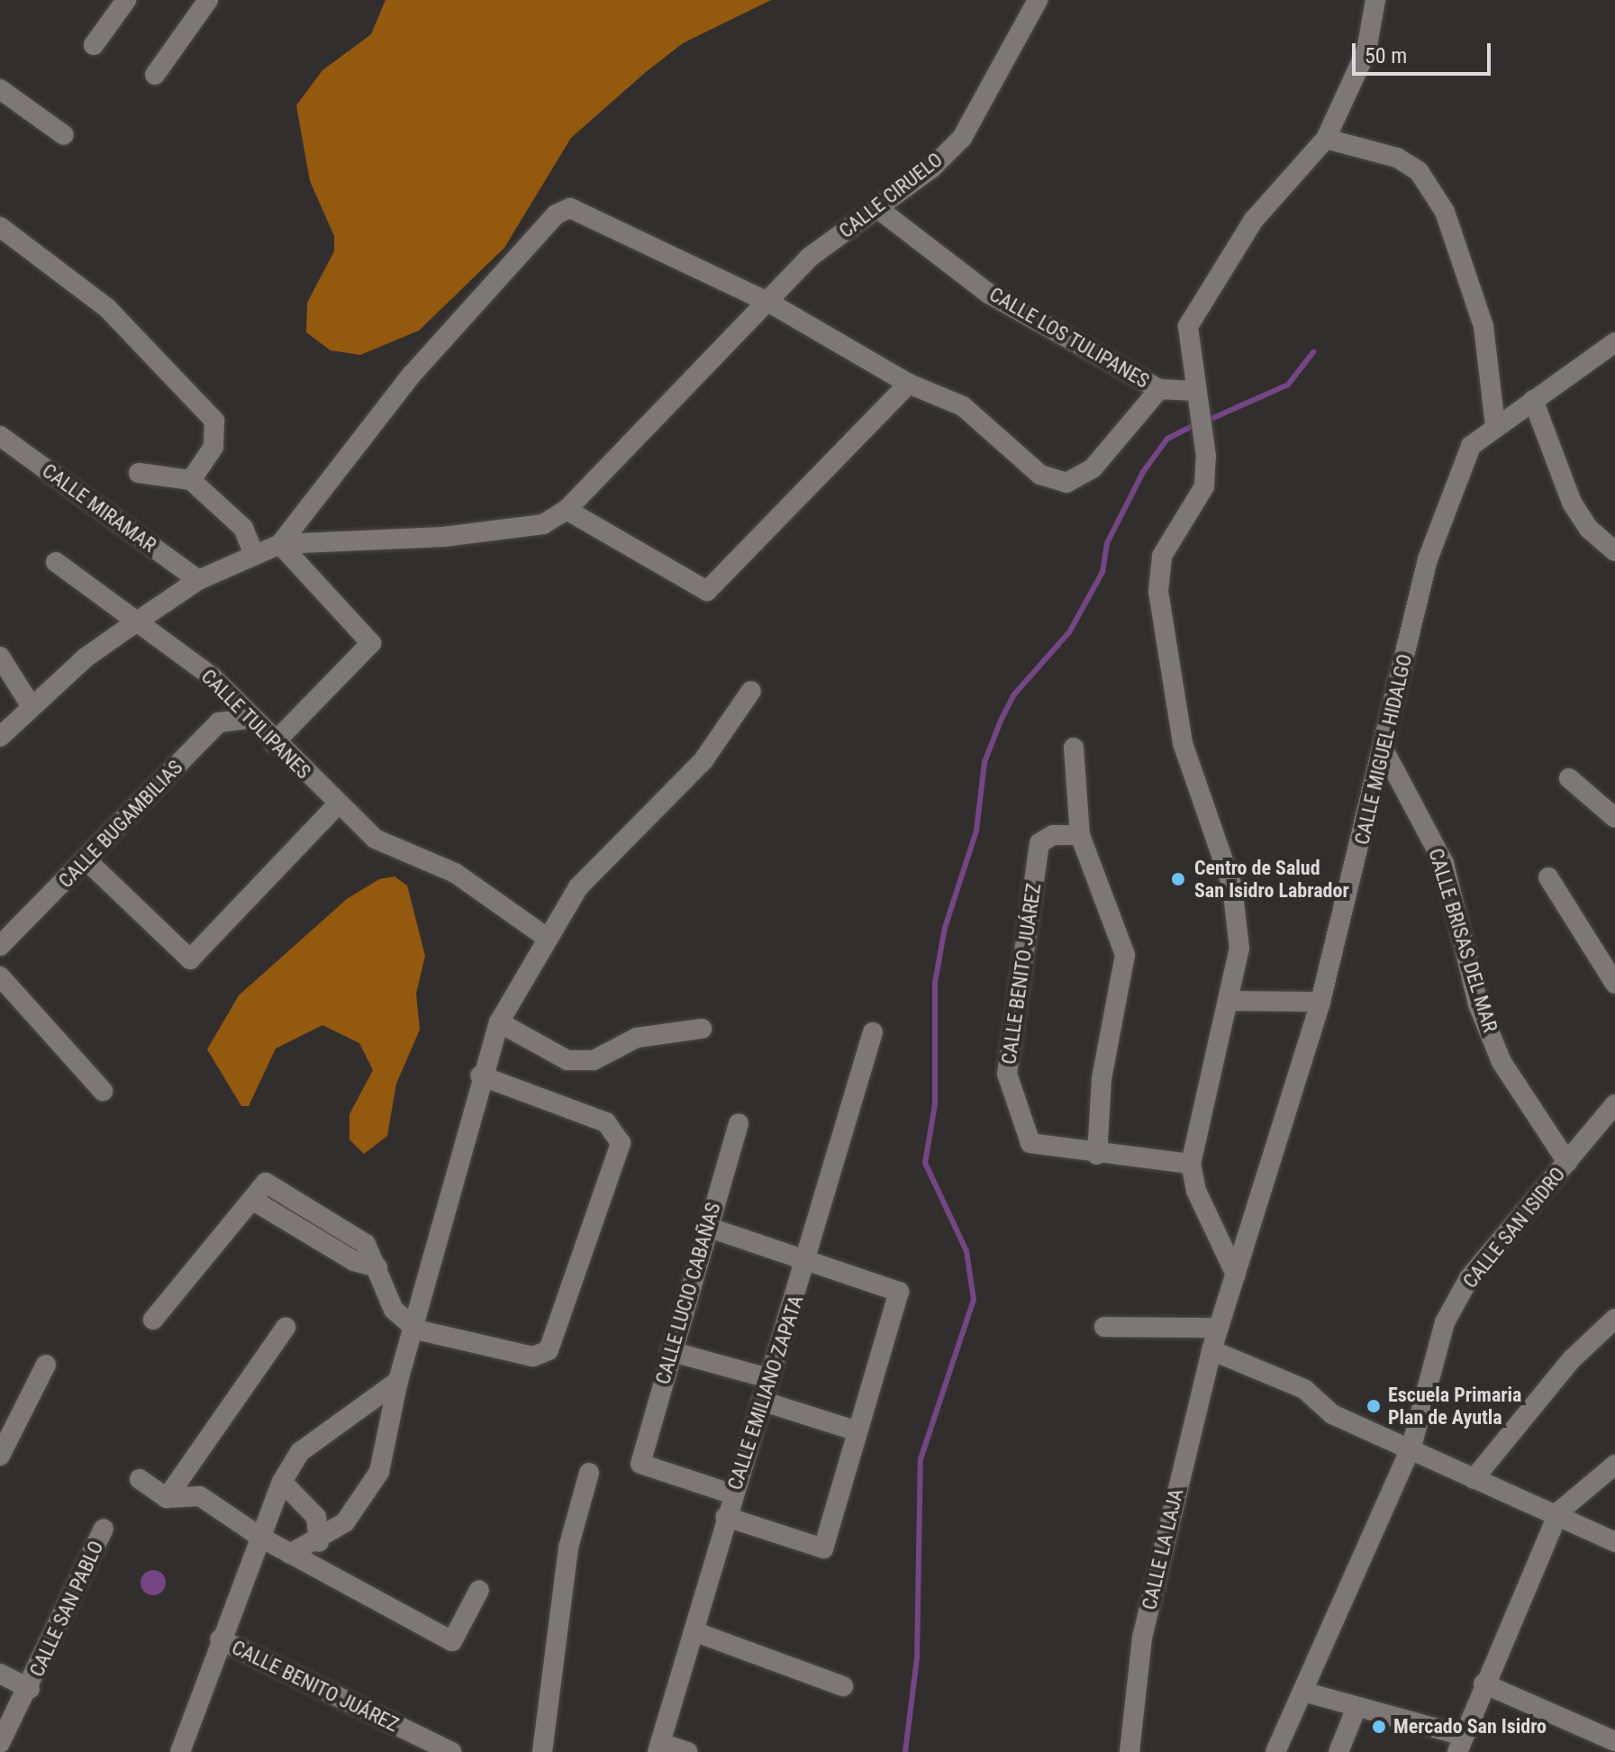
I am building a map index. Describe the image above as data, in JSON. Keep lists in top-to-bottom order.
{
  "streets": {
    "street": [
      "CALLE CIRUELO",
      "CALLE LOS TULIPANES",
      "CALLE MIRAMAR",
      "CALLE TULIPANES",
      "CALLE MIGUEL HIDALGO",
      "CALLE BUGAMBILIAS",
      "CALLE BRISAS DEL MAR",
      "CALLE BENITO JUÁREZ",
      "CALLE SAN ISIDRO",
      "CALLE LUCIO CABAÑAS",
      "CALLE EMILIANO ZAPATA",
      "CALLE LA LAJA",
      "CALLE SAN PABLO"
    ]
  },
  "crossings": [
    ["CALLE CIRUELO", "CALLE LOS TULIPANES"],
    ["CALLE MIGUEL HIDALGO", "CALLE BRISAS DEL MAR"],
    ["CALLE MIGUEL HIDALGO", "CALLE LA LAJA"],
    ["CALLE BRISAS DEL MAR", "CALLE SAN ISIDRO"],
    ["CALLE LUCIO CABAÑAS", "CALLE EMILIANO ZAPATA"]
  ],
  "places": ["Centro de Salud San Isidro Labrador", "Escuela Primaria Plan de Ayutla", "Mercado San Isidro"],
  "scale_bar": "50 m"
}
